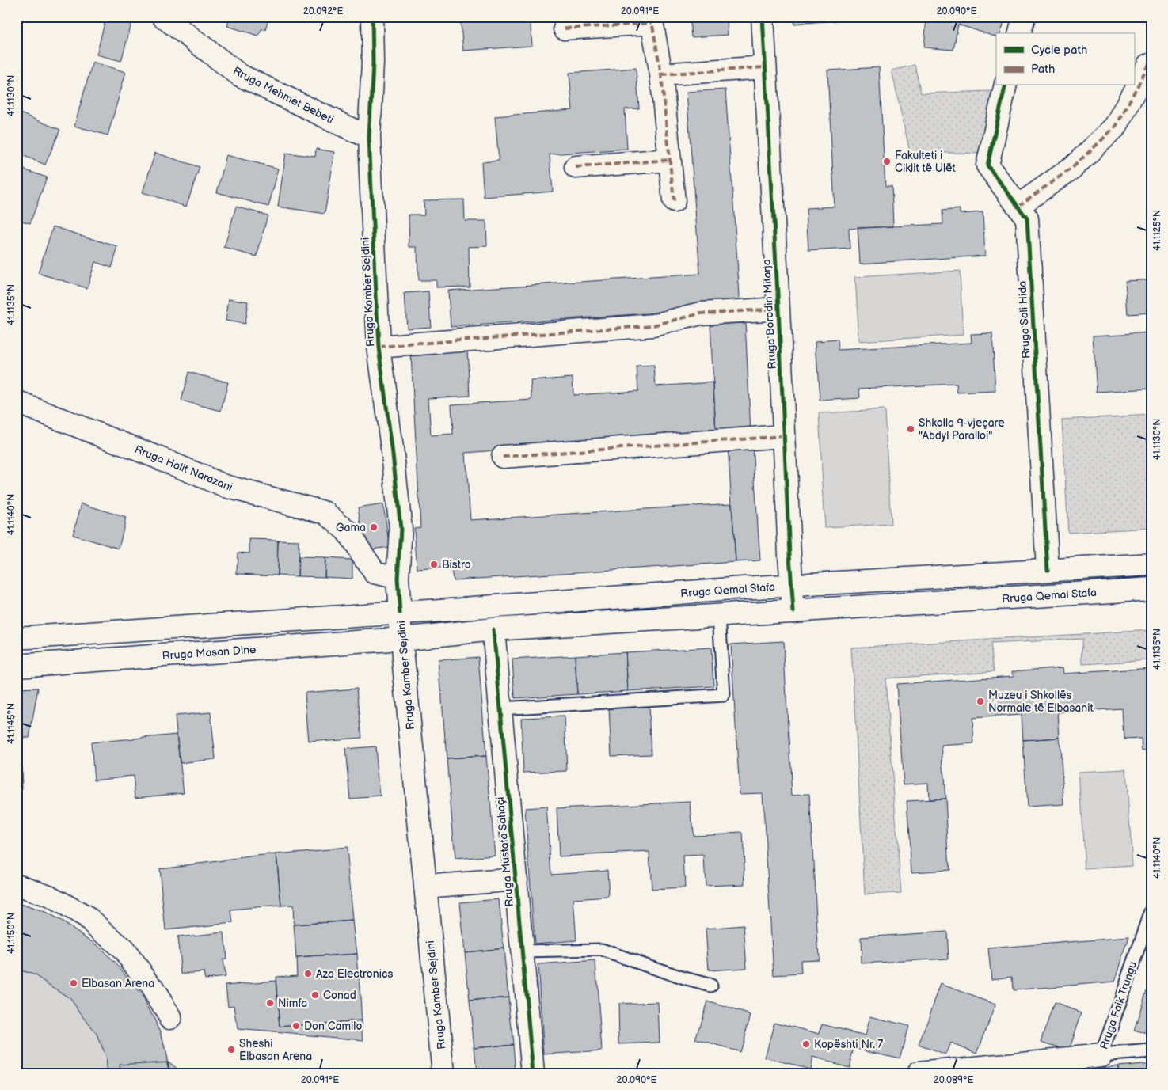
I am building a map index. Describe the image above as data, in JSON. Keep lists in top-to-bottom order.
{
  "streets": {
    "street": [
      "Rruga Mehmet Bebeti",
      "Rruga Kamber Sejdini",
      "Rruga Borodin Mitarja",
      "Rruga Sali Hida",
      "Rruga Halit Narazani",
      "Rruga Qemal Stafa",
      "Rruga Masan Dine",
      "Rruga Mustafa Sahaçi"
    ],
    "lane": ["Rruga Faik Trungu"]
  },
  "crossings": [
    ["Rruga Mehmet Bebeti", "Rruga Kamber Sejdini"],
    ["Rruga Kamber Sejdini", "Rruga Halit Narazani"],
    ["Rruga Kamber Sejdini", "Rruga Qemal Stafa"],
    ["Rruga Kamber Sejdini", "Rruga Masan Dine"],
    ["Rruga Kamber Sejdini", "Rruga Mustafa Sahaçi"],
    ["Rruga Borodin Mitarja", "Rruga Qemal Stafa"],
    ["Rruga Sali Hida", "Rruga Qemal Stafa"],
    ["Rruga Qemal Stafa", "Rruga Masan Dine"],
    ["Rruga Qemal Stafa", "Rruga Mustafa Sahaçi"]
  ],
  "places": [
    "Fakulteti i Ciklit të Ulët",
    "Shkolla 9-vjeçare \"Abdyl Paralloi\"",
    "Gama",
    "Bistro",
    "Muzeu i Shkollës Normale të Elbasanit",
    "Aza Electronics",
    "Elbasan Arena",
    "Conad",
    "Nimfa",
    "Don Camilo",
    "Kopështi Nr. 7",
    "Sheshi Elbasan Arena"
  ],
  "legend": ["Cycle path", "Path"],
  "coordinates": [
    "20.092°E",
    "20.091°E",
    "20.090°E",
    "41.1130°N",
    "41.1125°N",
    "41.1135°N",
    "41.1140°N",
    "41.1145°N",
    "41.1150°N",
    "20.089°E"
  ]
}
